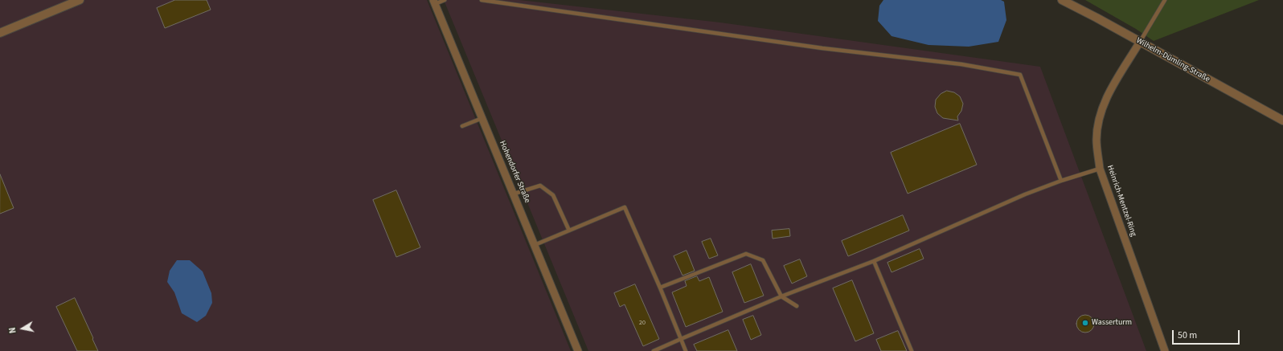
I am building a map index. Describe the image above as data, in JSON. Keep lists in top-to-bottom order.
{
  "streets": {
    "street": ["Wilhelm-Dümling-Straße", "Hohendorfer Straße", "Heinrich-Mentzel-Ring"]
  },
  "crossings": [
    ["Wilhelm-Dümling-Straße", "Heinrich-Mentzel-Ring"]
  ],
  "places": ["Wasserturm"],
  "house_numbers": ["20"],
  "scale_bar": "50 m",
  "north": "left"
}
